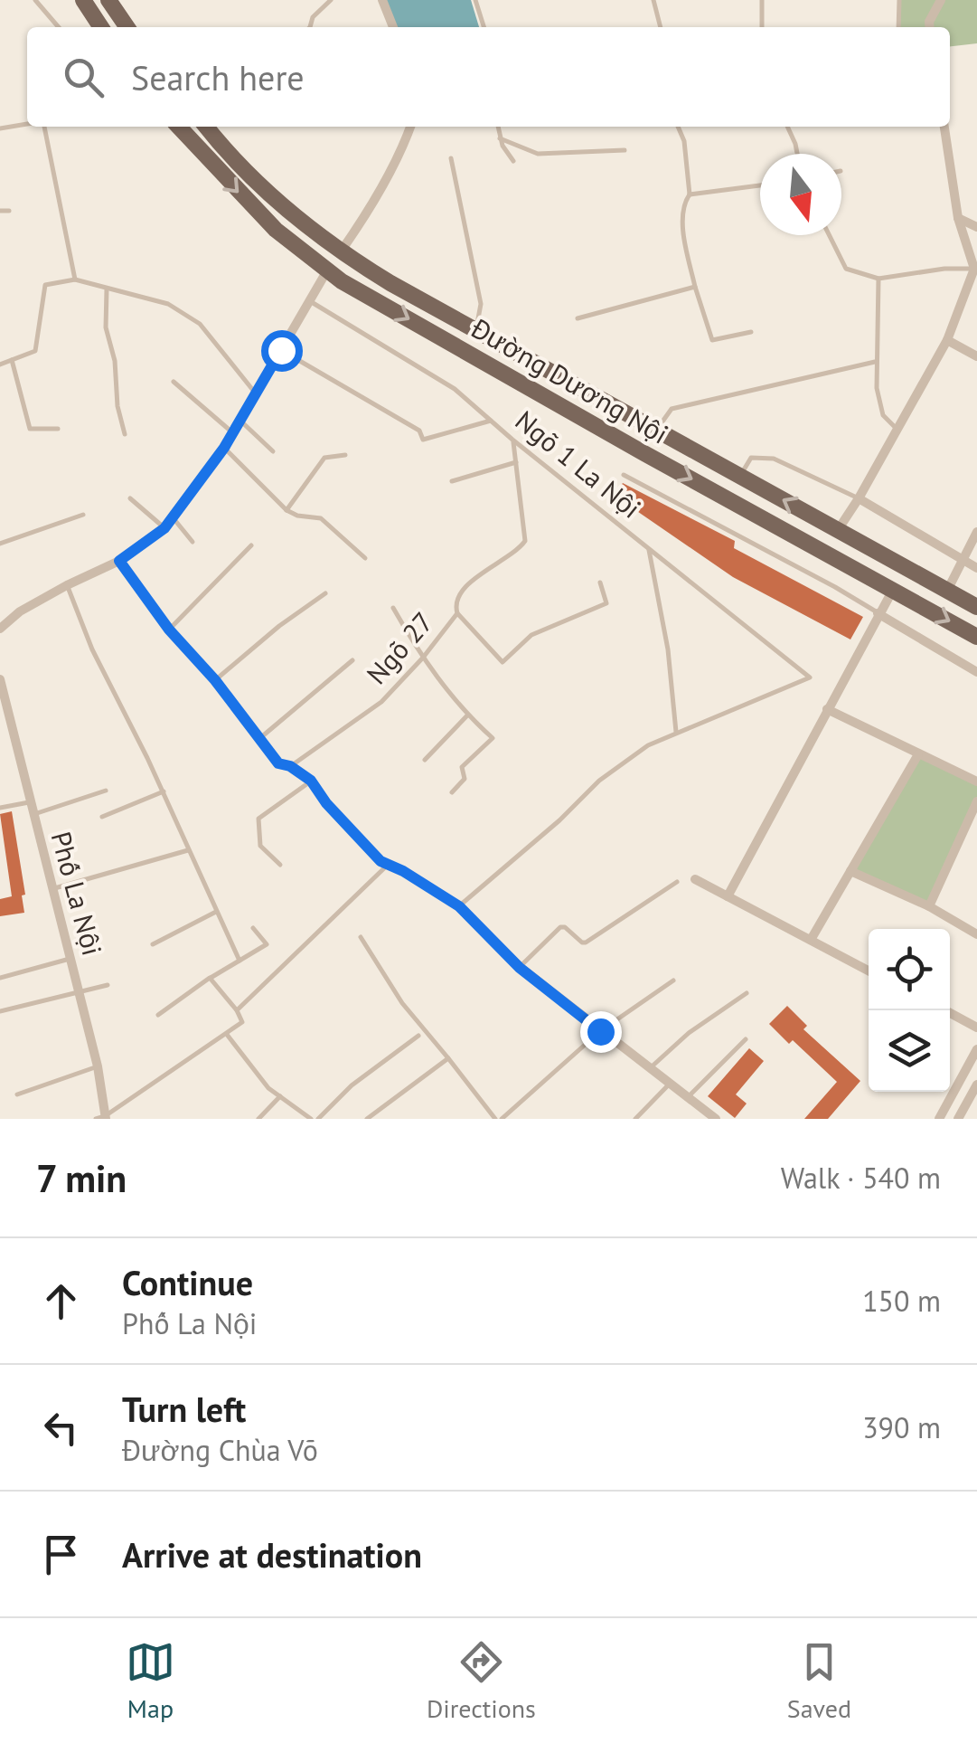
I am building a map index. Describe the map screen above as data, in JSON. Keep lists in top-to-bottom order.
{
  "streets": {
    "main road": ["Đường Dương Nội"],
    "street": ["Phố La Nội"],
    "lane": ["Ngõ 1 La Nội", "Ngõ 27"]
  },
  "north": "bottom",
  "page": {
    "search": "Search here",
    "heading": ["7 min", "Walk · 540 m"],
    "list": [
      ["Continue", "Phố La Nội", "150 m"],
      ["Turn left", "Đường Chùa Võ", "390 m"],
      "Arrive at destination"
    ],
    "nav": ["Map", "Directions", "Saved"]
  }
}
